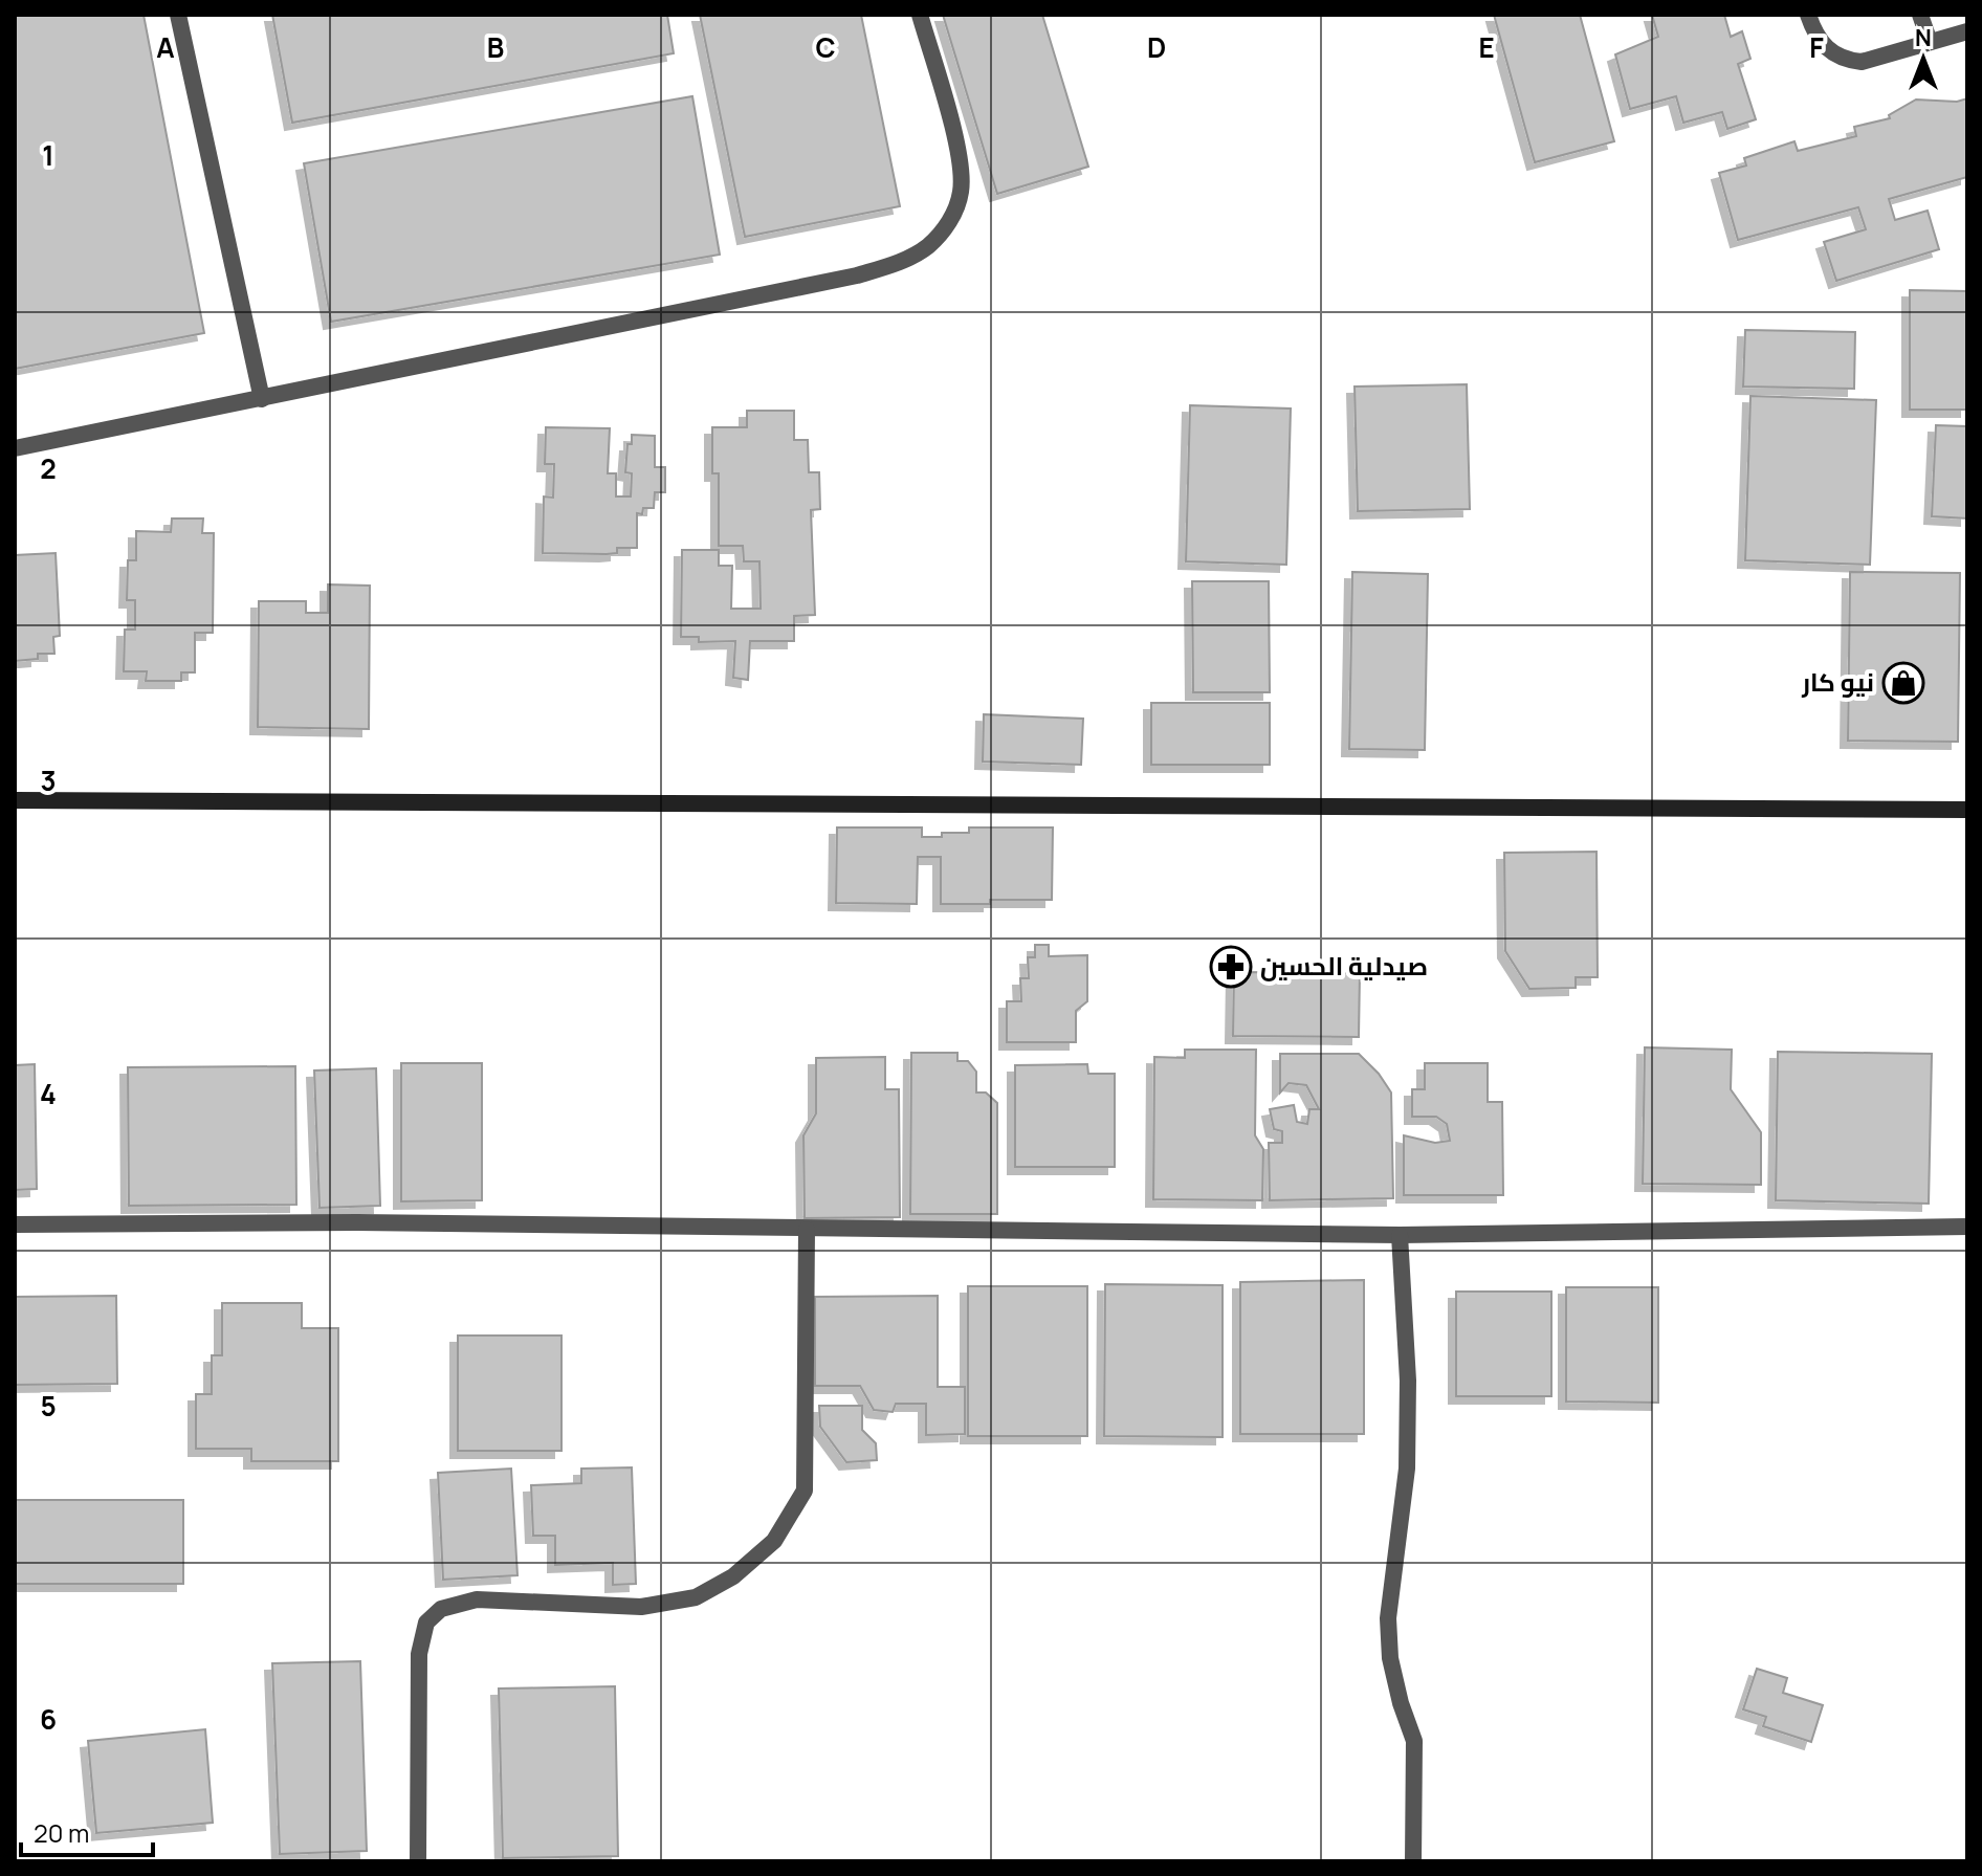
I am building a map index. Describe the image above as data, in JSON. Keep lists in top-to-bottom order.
{
  "places": {
    "shop": ["نيو كار"],
    "pharmacy": ["صيدلية الحسين"]
  },
  "scale_bar": "20 m",
  "north": "top",
  "grid": {
    "columns": [
      "A",
      "B",
      "C",
      "D",
      "E",
      "F"
    ],
    "rows": [
      "1",
      "2",
      "3",
      "4",
      "5",
      "6"
    ]
  }
}
